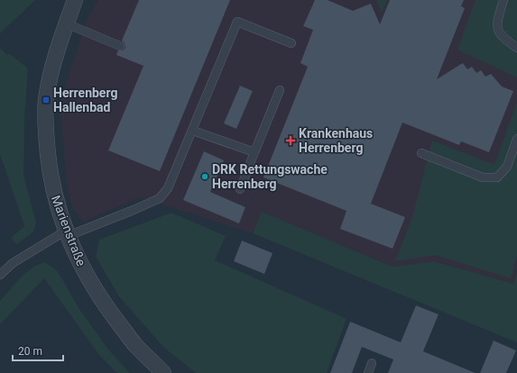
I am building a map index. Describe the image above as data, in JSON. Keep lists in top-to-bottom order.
{
  "streets": {
    "street": ["Marienstraße"]
  },
  "places": {
    "transit": ["Herrenberg Hallenbad"],
    "health": ["Krankenhaus Herrenberg"],
    "other": ["DRK Rettungswache Herrenberg"]
  },
  "scale_bar": "20 m"
}
